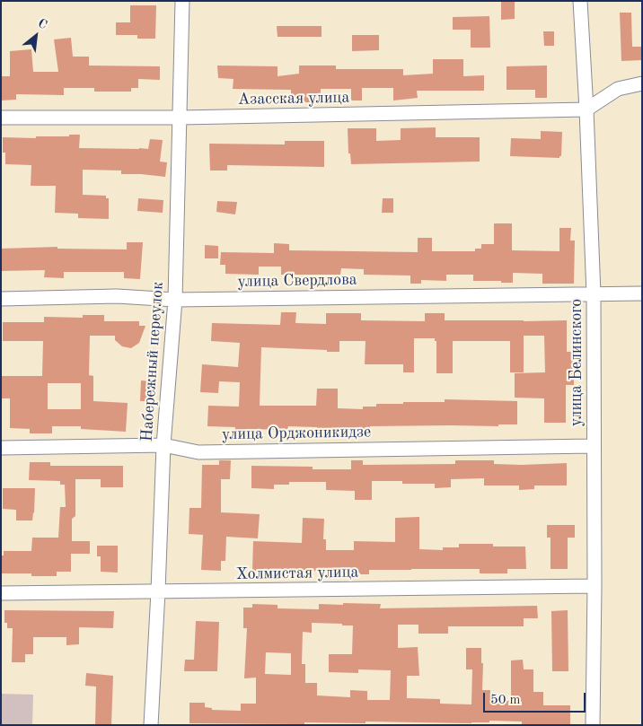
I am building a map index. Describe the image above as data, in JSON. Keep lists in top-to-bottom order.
{
  "streets": {
    "street": [
      "Азасская улица",
      "улица Свердлова",
      "Набережный переулок",
      "улица Белинского",
      "улица Орджоникидзе",
      "Холмистая улица"
    ]
  },
  "crossings": [
    ["Азасская улица", "Набережный переулок"],
    ["Азасская улица", "улица Белинского"],
    ["улица Свердлова", "Набережный переулок"],
    ["улица Свердлова", "улица Белинского"],
    ["Набережный переулок", "улица Орджоникидзе"],
    ["Набережный переулок", "Холмистая улица"],
    ["улица Белинского", "улица Орджоникидзе"],
    ["улица Белинского", "Холмистая улица"]
  ],
  "scale_bar": "50 m",
  "north": "top right"
}
